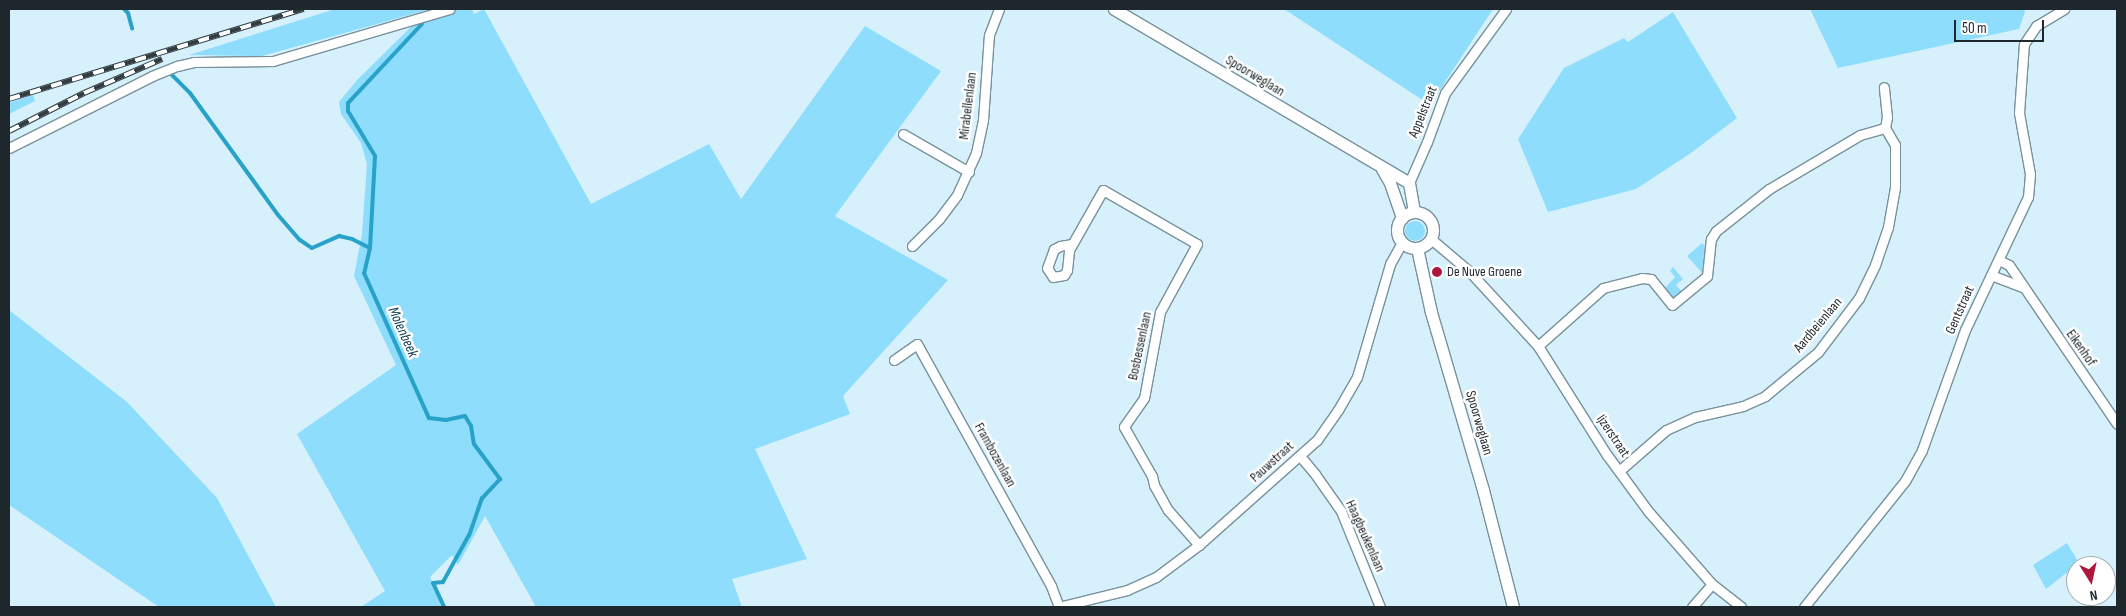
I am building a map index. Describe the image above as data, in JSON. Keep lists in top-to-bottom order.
{
  "streets": {
    "street": [
      "Spoorweglaan",
      "Mirabellenlaan",
      "Appelstraat",
      "Gentstraat",
      "Aardbeienlaan",
      "Bosbessenlaan",
      "Eikenhof",
      "Ijzerstraat",
      "Frambozenlaan",
      "Pauwstraat",
      "Haagbeukenlaan"
    ]
  },
  "crossings": [
    ["Spoorweglaan", "Appelstraat"],
    ["Spoorweglaan", "Ijzerstraat"],
    ["Spoorweglaan", "Pauwstraat"],
    ["Gentstraat", "Eikenhof"],
    ["Aardbeienlaan", "Ijzerstraat"],
    ["Bosbessenlaan", "Pauwstraat"],
    ["Ijzerstraat", "Pauwstraat"],
    ["Frambozenlaan", "Pauwstraat"],
    ["Pauwstraat", "Haagbeukenlaan"]
  ],
  "water": ["Molenbeek"],
  "places": ["De Nuve Groene"],
  "scale_bar": "50 m",
  "north": "bottom"
}
